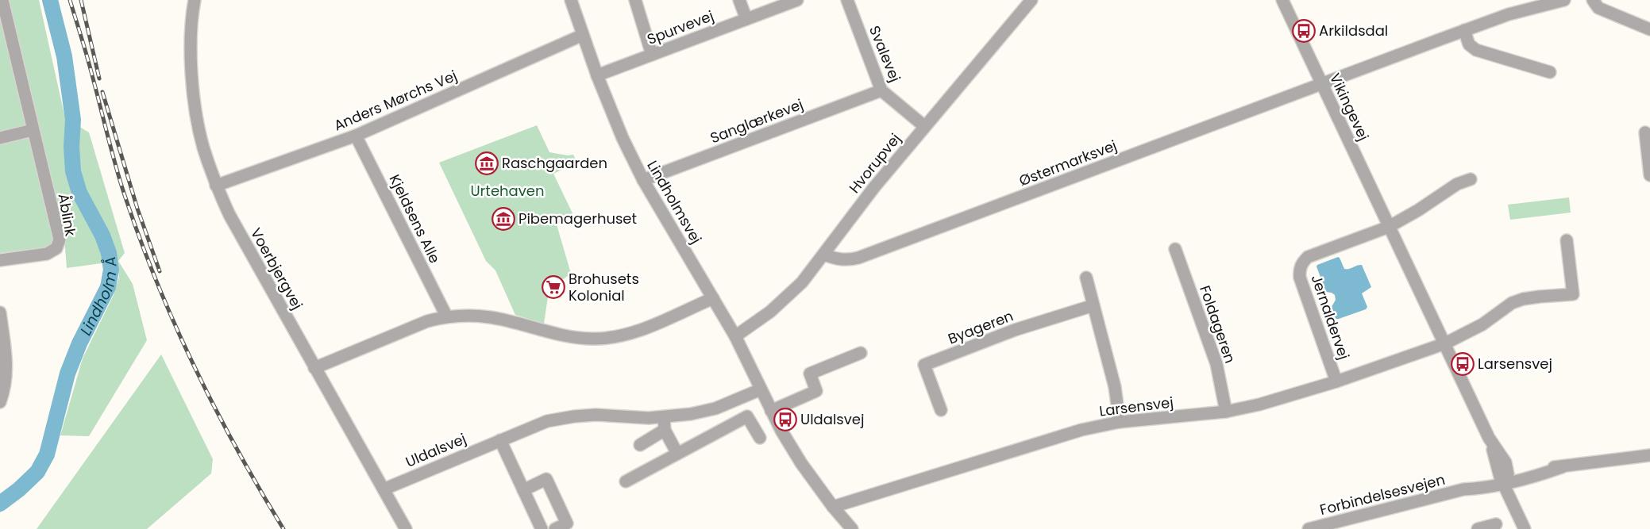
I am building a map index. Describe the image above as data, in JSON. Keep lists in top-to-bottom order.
{
  "streets": {
    "street": [
      "Spurvevej",
      "Svalevej",
      "Anders Mørchs Vej",
      "Vikingevej",
      "Sanglærkevej",
      "Hvorupvej",
      "Østermarksvej",
      "Lindholmsvej",
      "Åblink",
      "Kjeldsens Alle",
      "Voerbjergvej",
      "Jernaldervej",
      "Foldageren",
      "Byageren",
      "Larsensvej",
      "Uldalsvej",
      "Forbindelsesvejen"
    ]
  },
  "crossings": [
    ["Spurvevej", "Lindholmsvej"],
    ["Svalevej", "Sanglærkevej"],
    ["Svalevej", "Hvorupvej"],
    ["Anders Mørchs Vej", "Lindholmsvej"],
    ["Anders Mørchs Vej", "Kjeldsens Alle"],
    ["Anders Mørchs Vej", "Voerbjergvej"],
    ["Vikingevej", "Østermarksvej"],
    ["Vikingevej", "Jernaldervej"],
    ["Vikingevej", "Larsensvej"],
    ["Vikingevej", "Forbindelsesvejen"],
    ["Sanglærkevej", "Lindholmsvej"],
    ["Hvorupvej", "Østermarksvej"],
    ["Hvorupvej", "Lindholmsvej"],
    ["Lindholmsvej", "Larsensvej"],
    ["Lindholmsvej", "Uldalsvej"],
    ["Voerbjergvej", "Uldalsvej"],
    ["Jernaldervej", "Larsensvej"],
    ["Foldageren", "Larsensvej"]
  ],
  "water": ["Lindholm Å"],
  "parks": ["Urtehaven"],
  "places": {
    "bus stop": ["Arkildsdal", "Larsensvej", "Uldalsvej"],
    "museum": ["Raschgaarden", "Pibemagerhuset"],
    "supermarket": ["Brohusets Kolonial"]
  }
}
